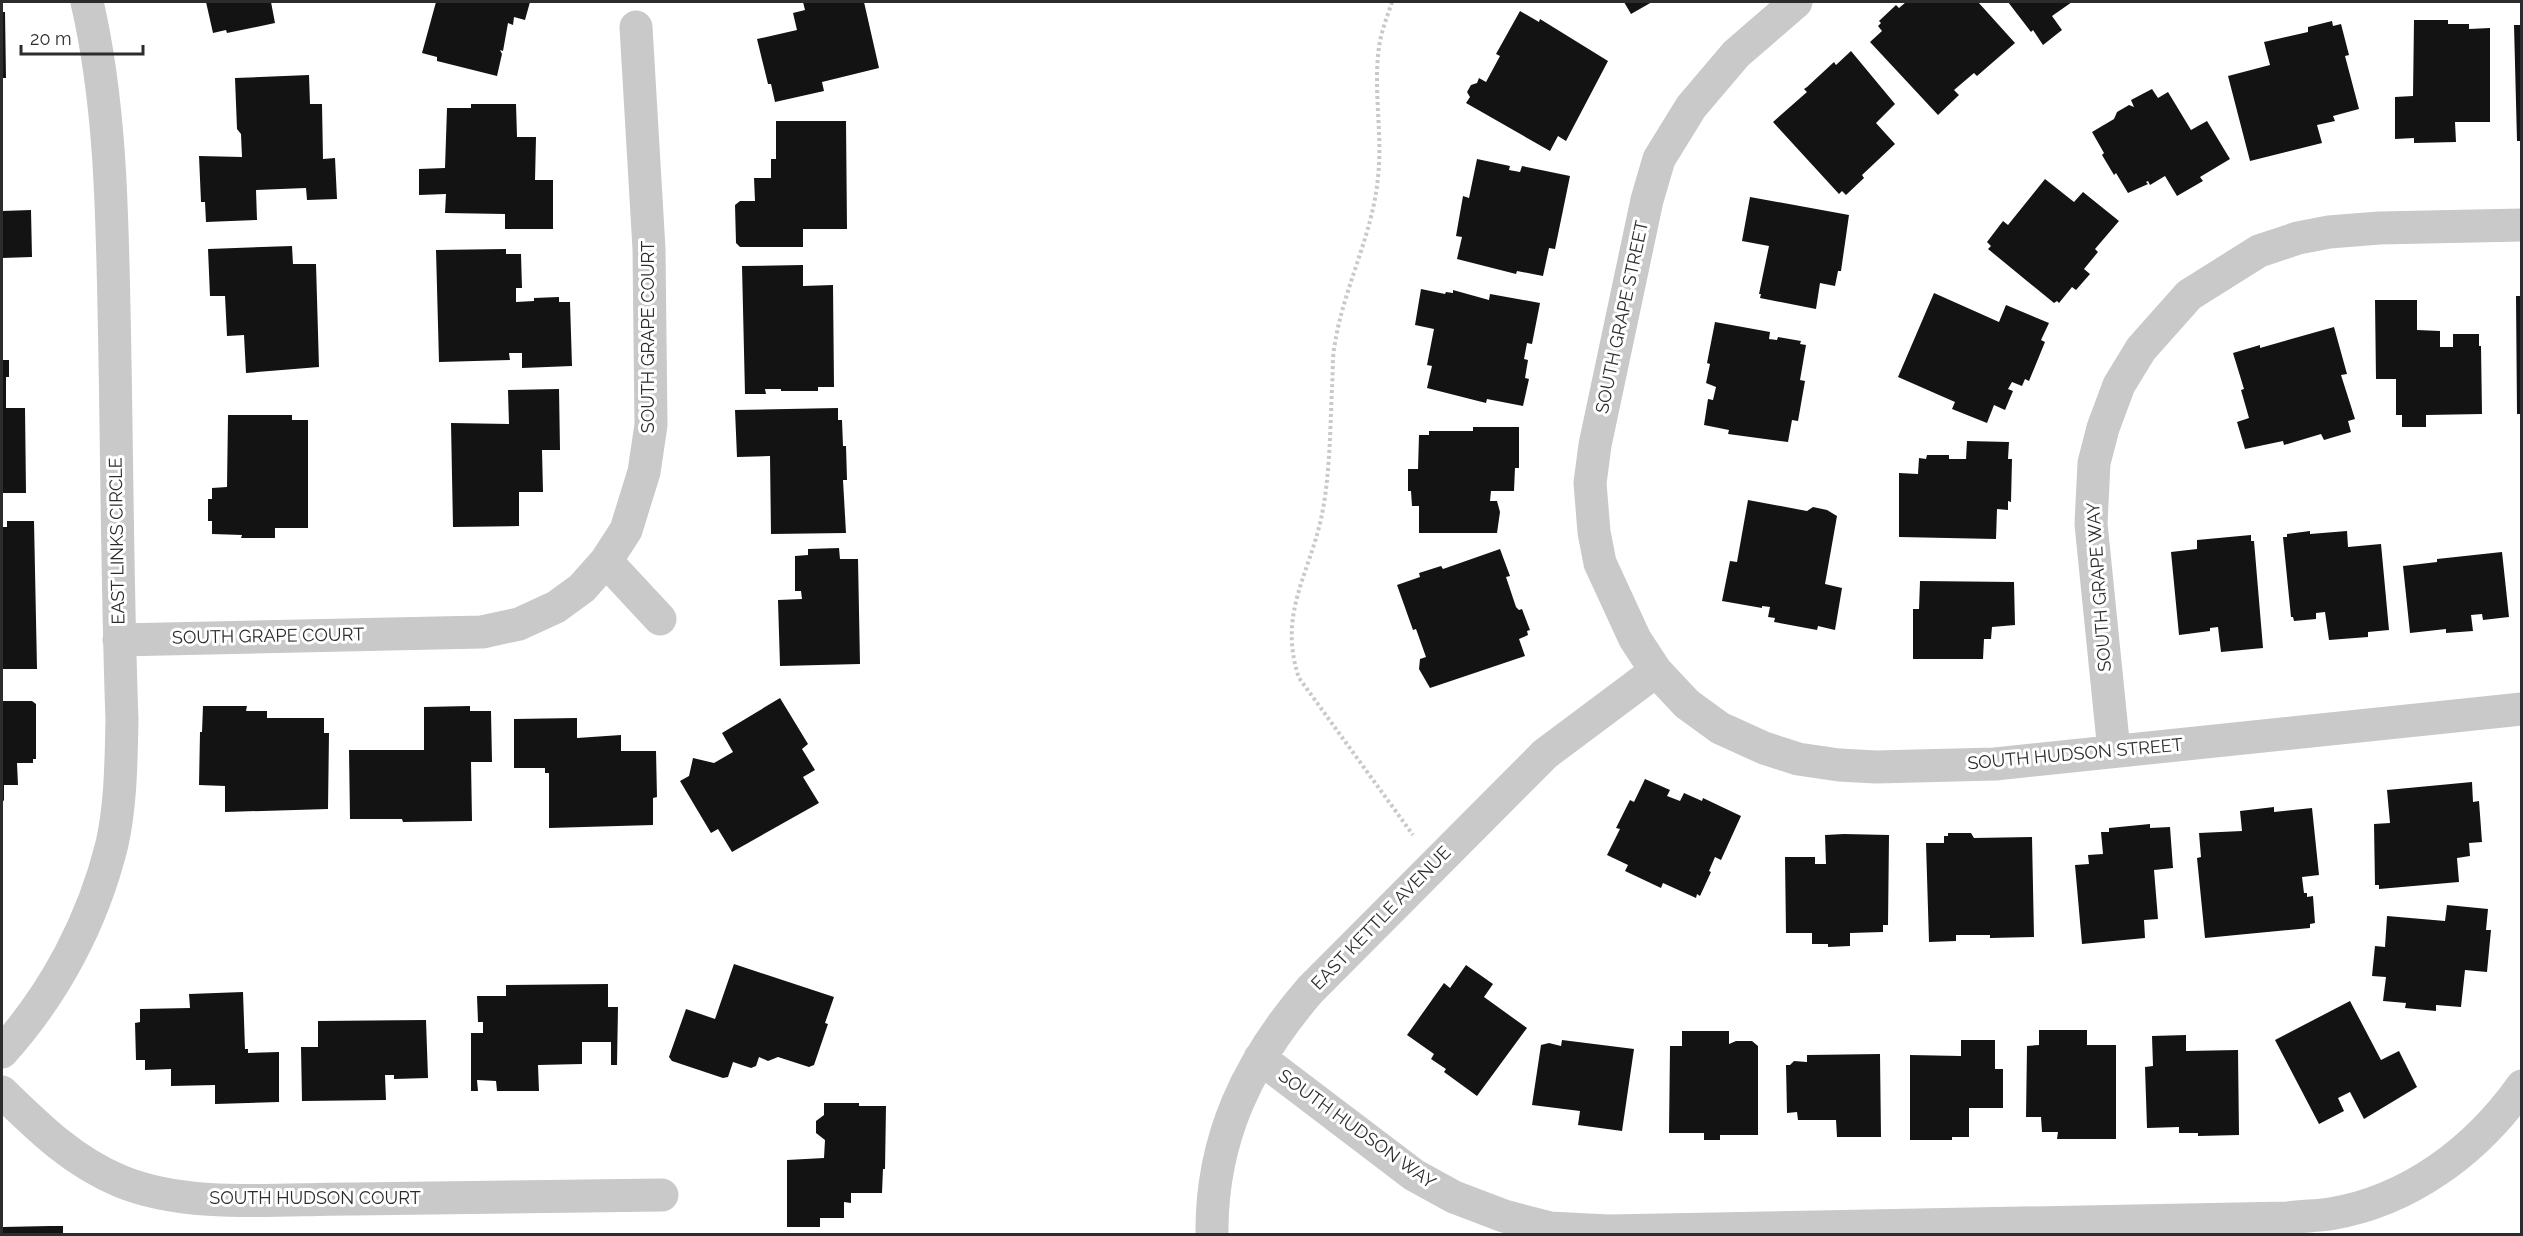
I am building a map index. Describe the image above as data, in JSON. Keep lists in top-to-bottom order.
{
  "streets": {
    "street": [
      "SOUTH GRAPE STREET",
      "SOUTH GRAPE COURT",
      "EAST LINKS CIRCLE",
      "SOUTH GRAPE WAY",
      "SOUTH HUDSON STREET",
      "EAST KETTLE AVENUE",
      "SOUTH HUDSON WAY",
      "SOUTH HUDSON COURT"
    ]
  },
  "crossings": [
    ["SOUTH GRAPE STREET", "SOUTH HUDSON STREET"],
    ["SOUTH GRAPE STREET", "EAST KETTLE AVENUE"],
    ["SOUTH GRAPE COURT", "EAST LINKS CIRCLE"],
    ["SOUTH GRAPE WAY", "SOUTH HUDSON STREET"],
    ["SOUTH HUDSON STREET", "EAST KETTLE AVENUE"],
    ["EAST KETTLE AVENUE", "SOUTH HUDSON WAY"]
  ],
  "scale_bar": "20 m"
}
